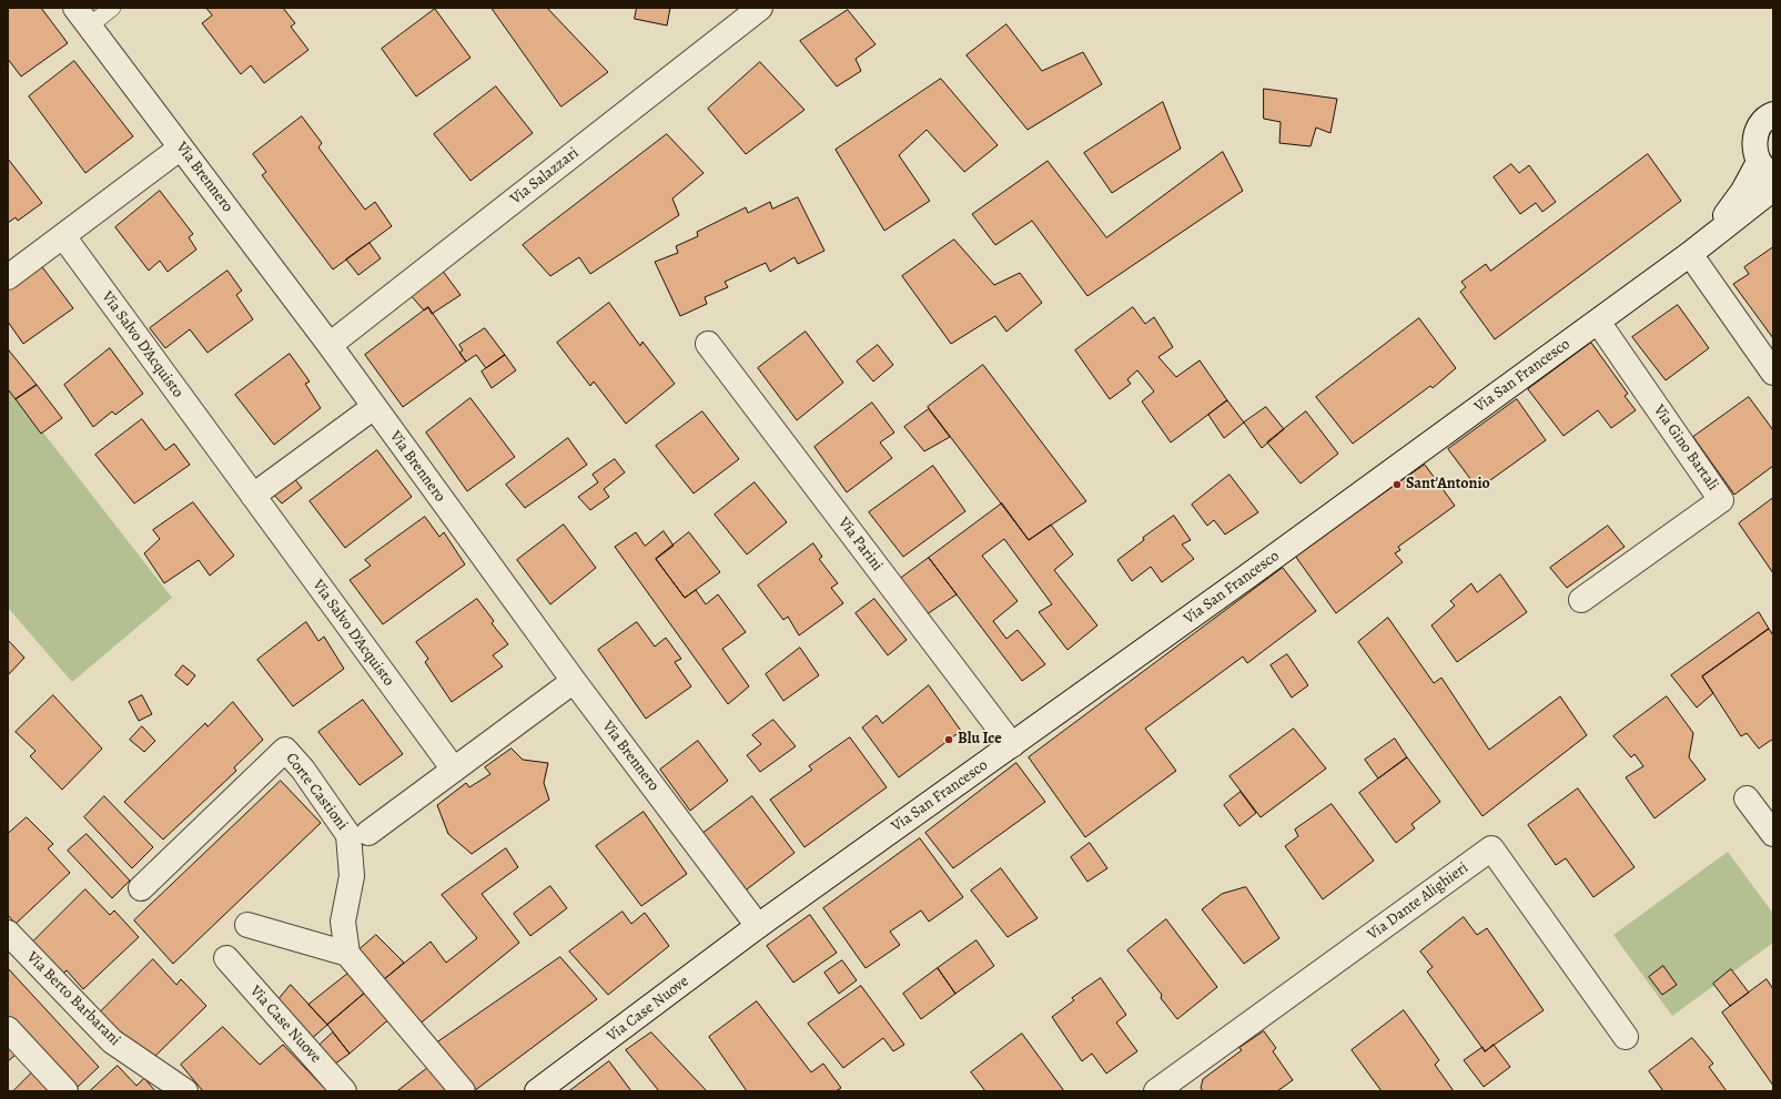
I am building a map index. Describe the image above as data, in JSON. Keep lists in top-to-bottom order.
{
  "streets": {
    "street": [
      "Via Salazzari",
      "Via Brennero",
      "Via Salvo D'Acquisto",
      "Via San Francesco",
      "Via Gino Bartali",
      "Via Parini",
      "Corte Castioni",
      "Via Dante Alighieri",
      "Via Berto Barbarani",
      "Via Case Nuove"
    ]
  },
  "crossings": [
    ["Via Salazzari", "Via Brennero"],
    ["Via Brennero", "Via San Francesco"],
    ["Via Brennero", "Via Case Nuove"],
    ["Via San Francesco", "Via Gino Bartali"],
    ["Via San Francesco", "Via Parini"],
    ["Via San Francesco", "Via Case Nuove"]
  ],
  "places": ["Sant'Antonio", "Blu Ice"]
}
